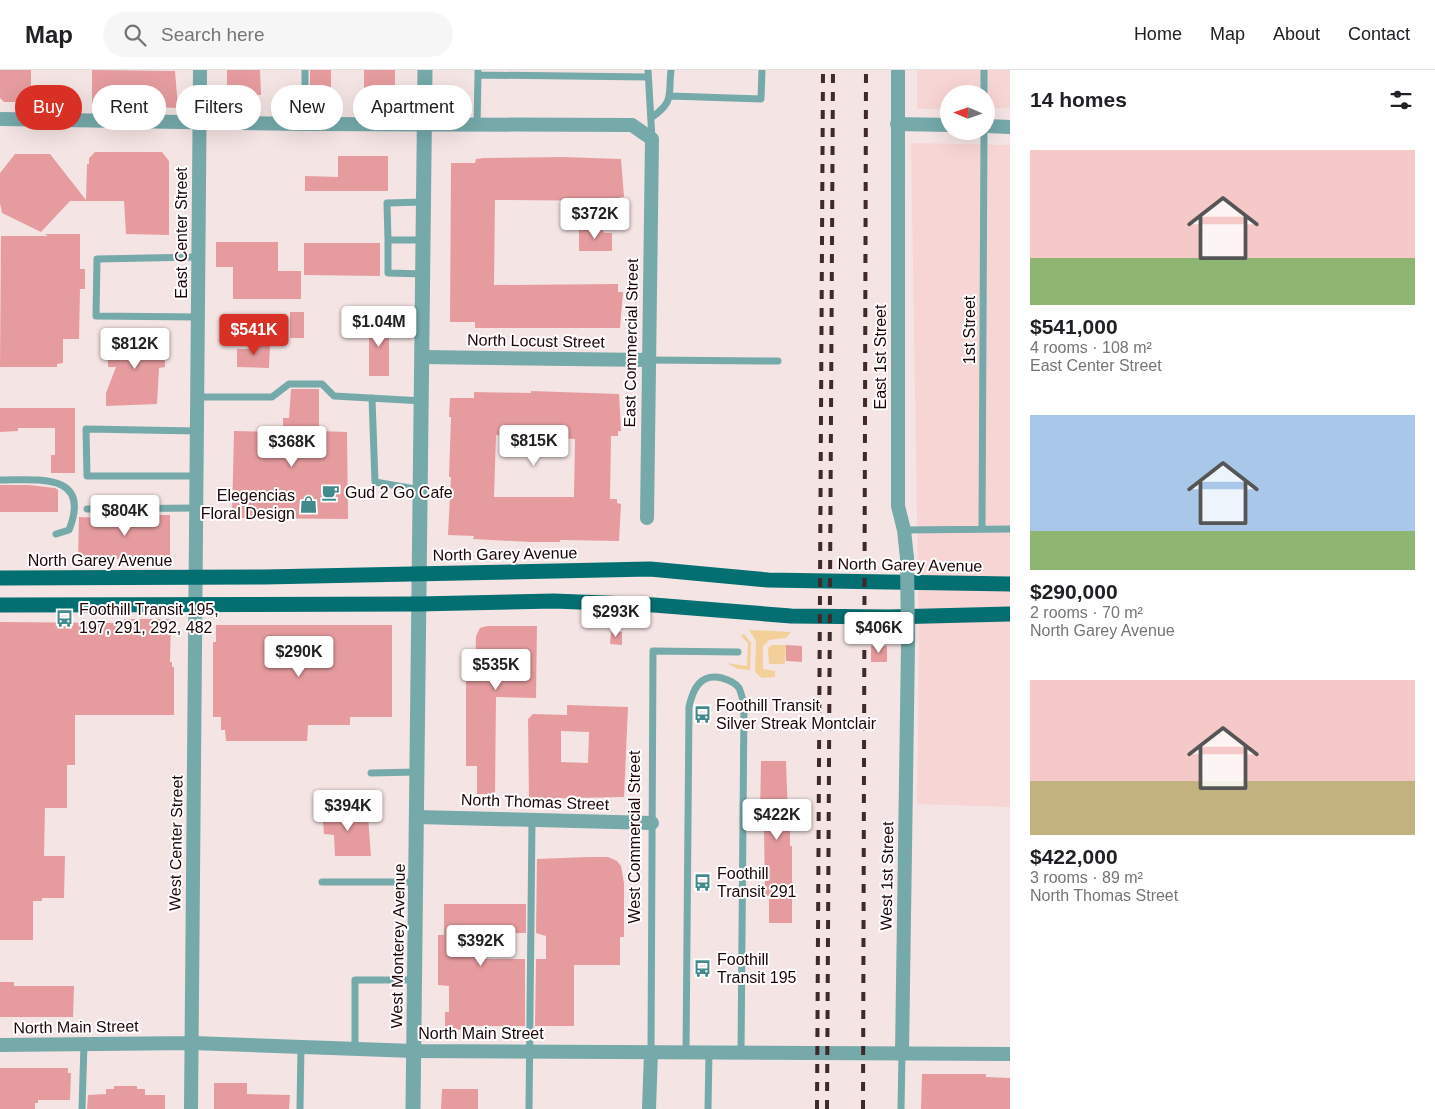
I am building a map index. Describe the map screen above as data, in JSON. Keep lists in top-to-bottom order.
{
  "streets": {
    "main road": ["North Garey Avenue"],
    "street": [
      "East Center Street",
      "North Locust Street",
      "East Commercial Street",
      "East 1st Street",
      "North Thomas Street",
      "West Commercial Street",
      "West Center Street",
      "West 1st Street",
      "West Monterey Avenue",
      "North Main Street"
    ],
    "lane": ["1st Street"]
  },
  "crossings": [
    ["East Center Street", "North Garey Avenue"],
    ["East Center Street", "West Center Street"],
    ["North Locust Street", "East Commercial Street"],
    ["North Locust Street", "West Monterey Avenue"],
    ["East 1st Street", "West 1st Street"],
    ["North Garey Avenue", "West Center Street"],
    ["North Garey Avenue", "West Monterey Avenue"],
    ["North Thomas Street", "West Commercial Street"],
    ["North Thomas Street", "West Monterey Avenue"],
    ["West Commercial Street", "North Main Street"],
    ["West Center Street", "North Main Street"],
    ["West 1st Street", "North Main Street"],
    ["West Monterey Avenue", "North Main Street"]
  ],
  "places": {
    "cafe": ["Gud 2 Go Cafe"],
    "shop": ["Elegencias Floral Design"],
    "bus stop": [
      "Foothill Transit 195, 197, 291, 292, 482",
      "Foothill Transit Silver Streak Montclair",
      "Foothill Transit 291",
      "Foothill Transit 195"
    ]
  },
  "north": "left",
  "page": {
    "header": "Map",
    "search": "Search here",
    "nav": [
      "Home",
      "Map",
      "About",
      "Contact"
    ],
    "heading": "14 homes",
    "chip": [
      "Buy",
      "Rent",
      "Filters",
      "New",
      "Apartment"
    ],
    "list": [
      {
        "name": "$541,000",
        "note": "4 rooms · 108 m² · East Center Street"
      },
      {
        "name": "$290,000",
        "note": "2 rooms · 70 m² · North Garey Avenue"
      },
      {
        "name": "$422,000",
        "note": "3 rooms · 89 m² · North Thomas Street"
      }
    ],
    "price": [
      "$372K",
      "$1.04M",
      "$541K",
      "$812K",
      "$815K",
      "$368K",
      "$804K",
      "$293K",
      "$406K",
      "$290K",
      "$535K",
      "$394K",
      "$422K",
      "$392K"
    ]
  }
}
